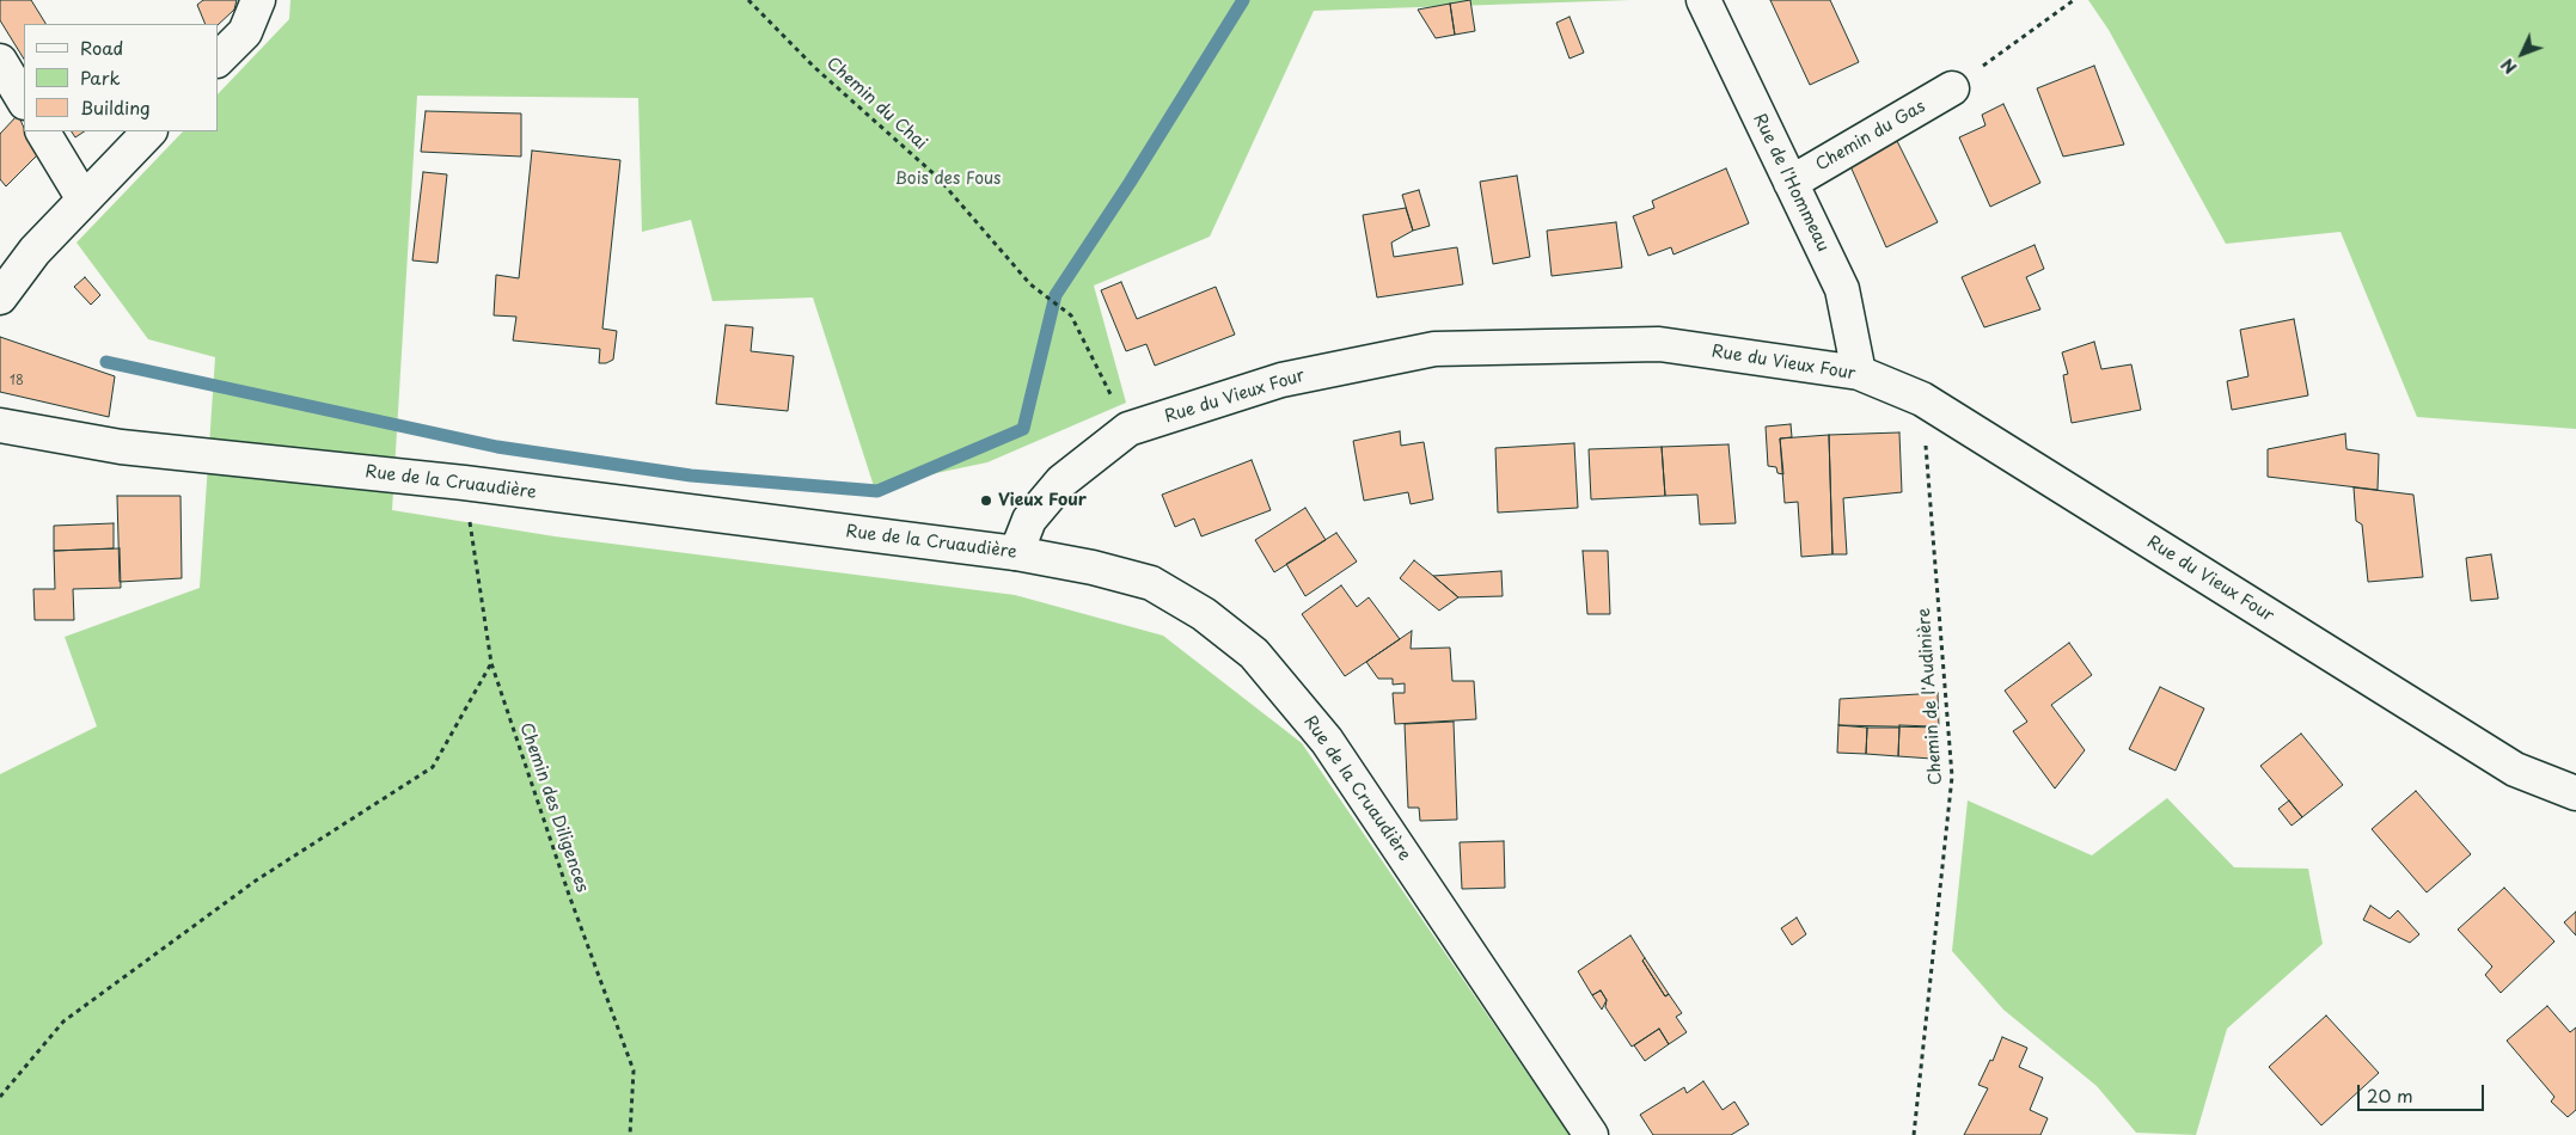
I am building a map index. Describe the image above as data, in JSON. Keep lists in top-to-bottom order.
{
  "streets": {
    "street": [
      "Chemin du Gas",
      "Rue de l'Hommeau",
      "Rue du Vieux Four",
      "Rue de la Cruaudière"
    ],
    "path": ["Chemin du Chai", "Chemin de l'Audinière", "Chemin des Diligences"]
  },
  "crossings": [
    ["Chemin du Chai", "Rue du Vieux Four"],
    ["Chemin du Gas", "Rue de l'Hommeau"],
    ["Rue de l'Hommeau", "Rue du Vieux Four"],
    ["Rue du Vieux Four", "Rue de la Cruaudière"],
    ["Rue du Vieux Four", "Chemin de l'Audinière"],
    ["Rue de la Cruaudière", "Chemin des Diligences"]
  ],
  "parks": ["Bois des Fous"],
  "places": ["Vieux Four"],
  "house_numbers": ["18"],
  "legend": ["Road", "Park", "Building"],
  "scale_bar": "20 m",
  "north": "bottom left"
}
